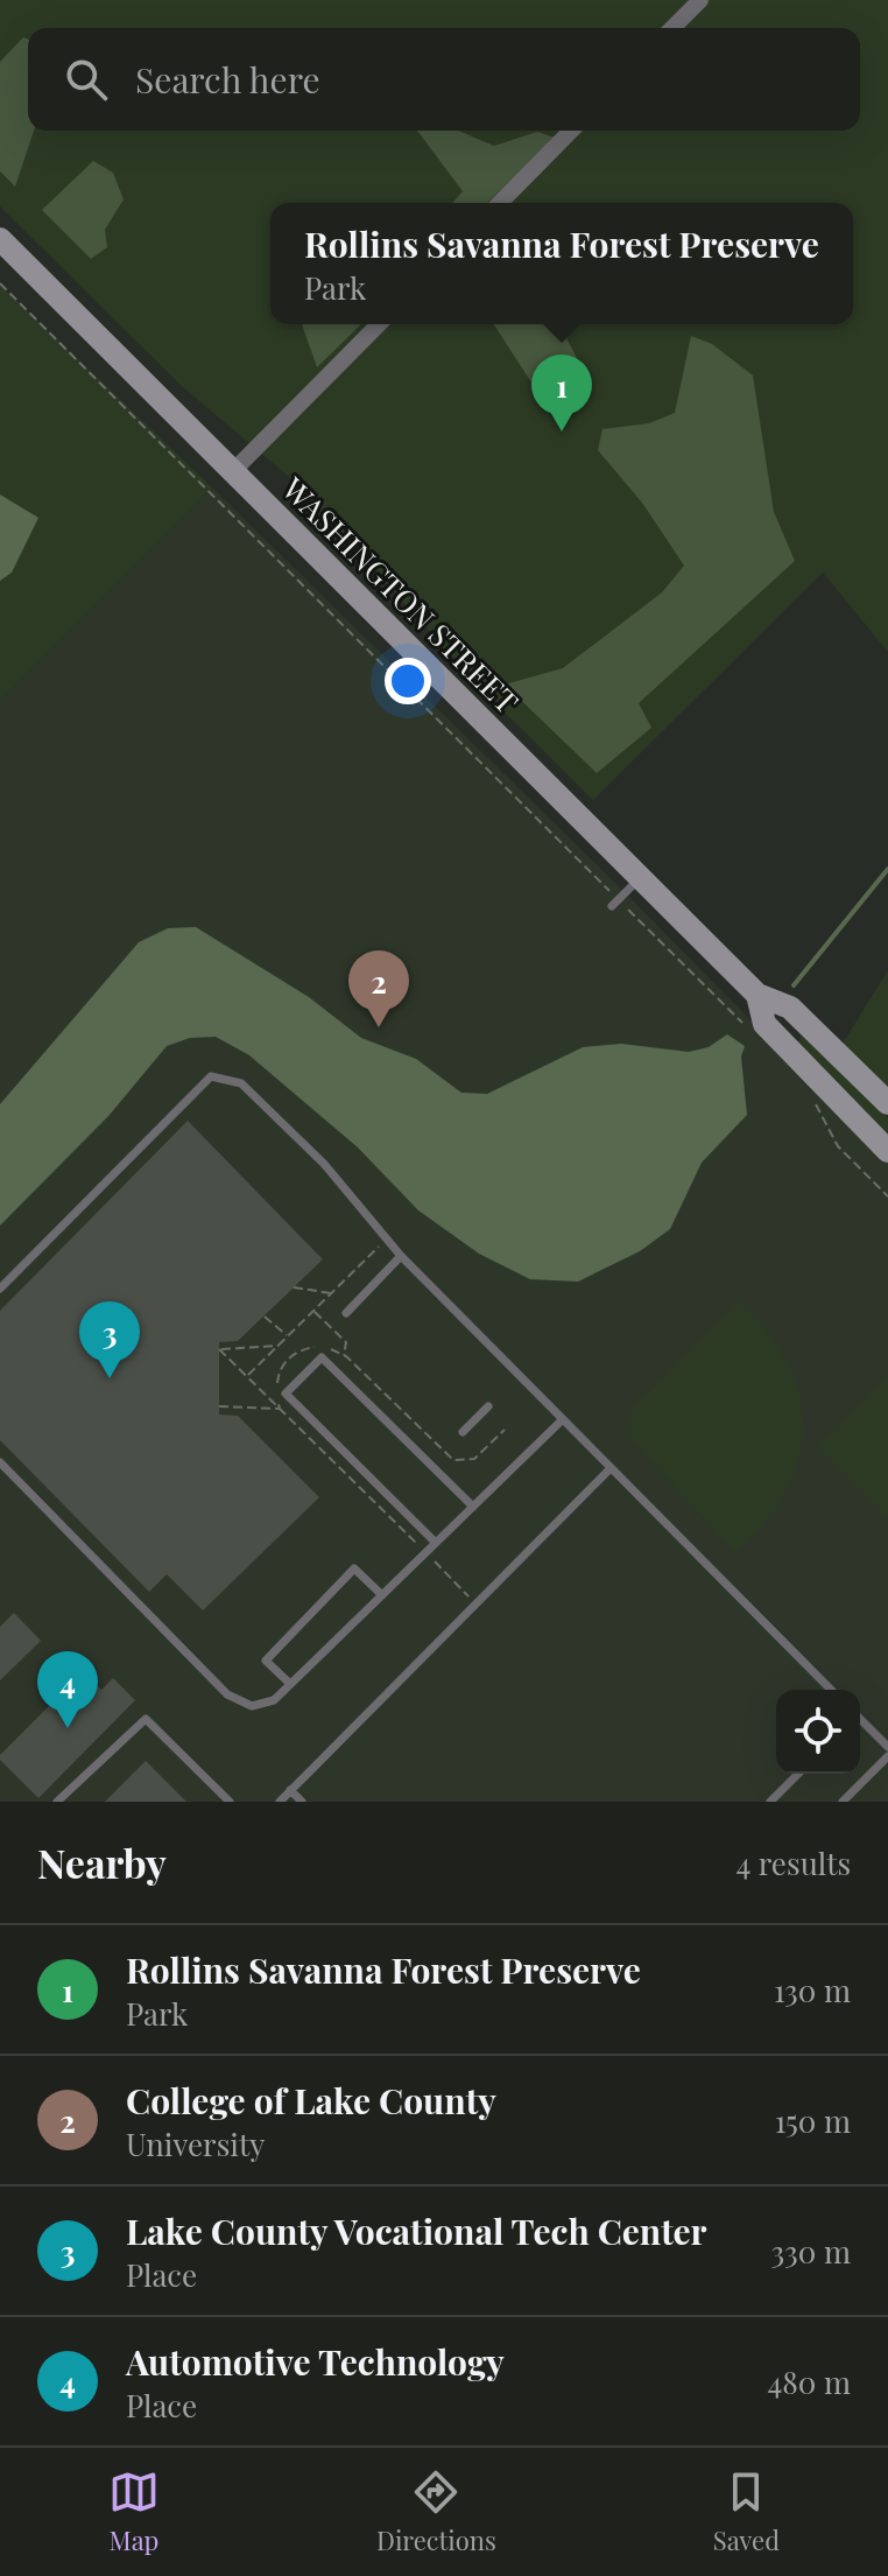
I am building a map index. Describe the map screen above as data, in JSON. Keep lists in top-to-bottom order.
{
  "streets": {
    "main road": ["WASHINGTON STREET"]
  },
  "page": {
    "search": "Search here",
    "popup": ["Rollins Savanna Forest Preserve", "Park"],
    "pins": [
      "1",
      "2",
      "3",
      "4"
    ],
    "heading": ["Nearby", "4 results"],
    "list": [
      {
        "mark": "1",
        "name": "Rollins Savanna Forest Preserve",
        "note": "Park",
        "value": "130 m"
      },
      {
        "mark": "2",
        "name": "College of Lake County",
        "note": "University",
        "value": "150 m"
      },
      {
        "mark": "3",
        "name": "Lake County Vocational Tech Center",
        "note": "Place",
        "value": "330 m"
      },
      {
        "mark": "4",
        "name": "Automotive Technology",
        "note": "Place",
        "value": "480 m"
      }
    ],
    "nav": ["Map", "Directions", "Saved"]
  }
}
